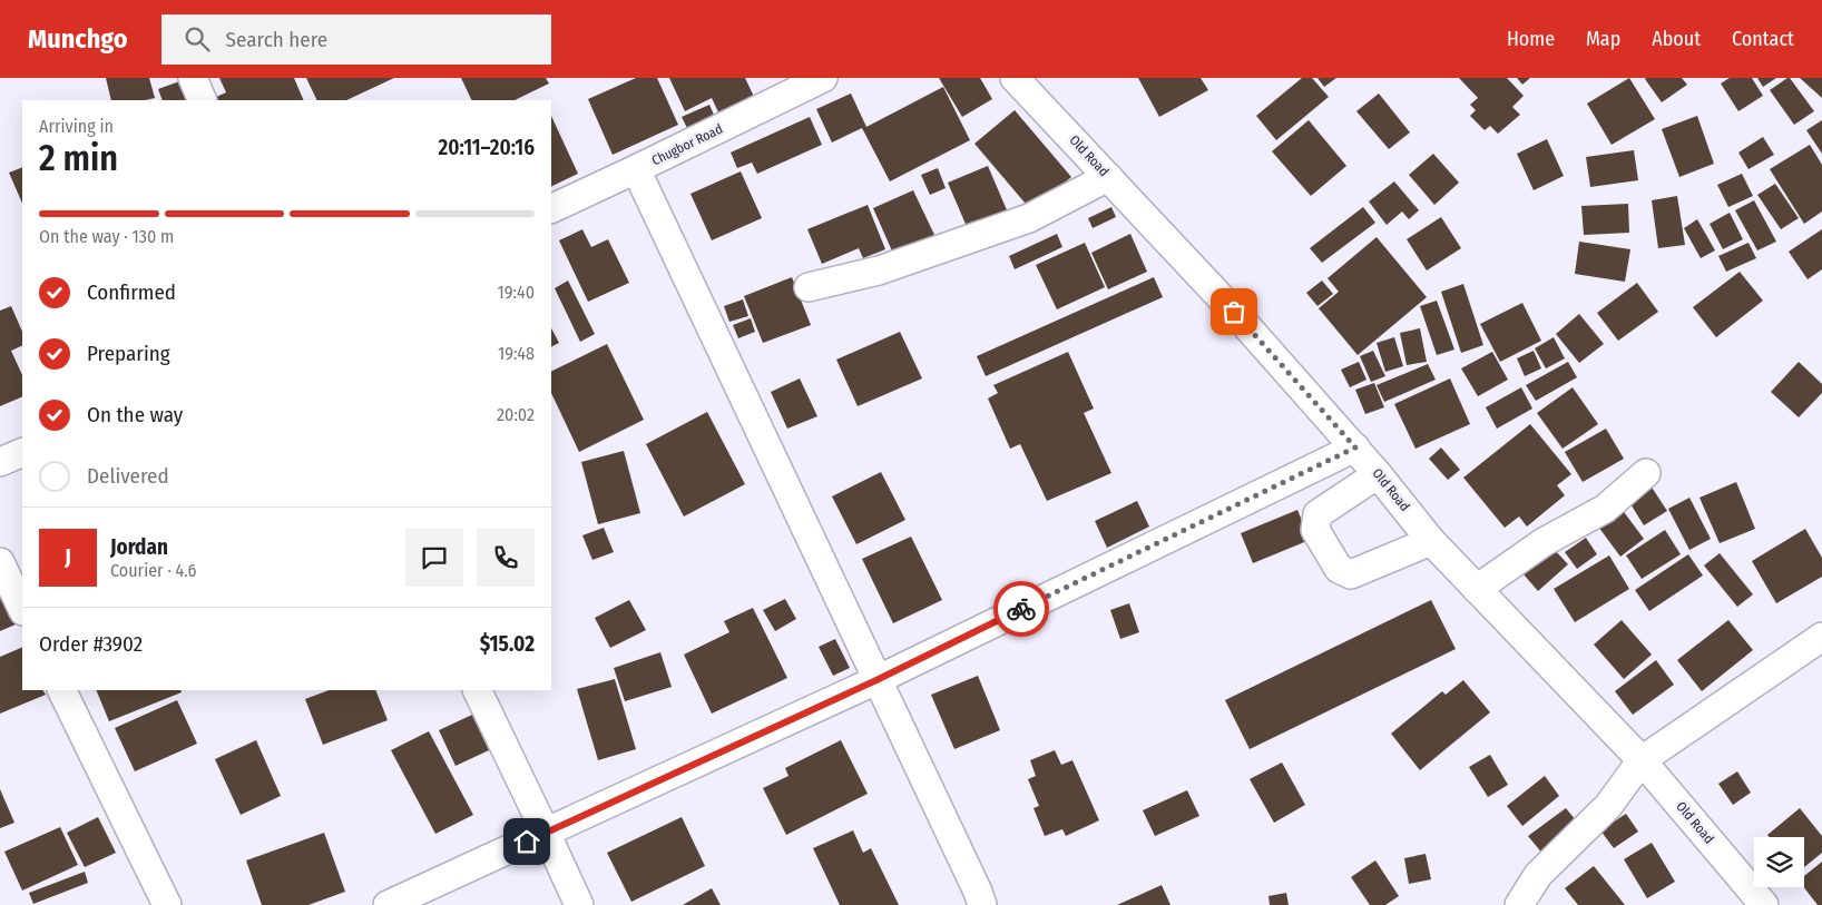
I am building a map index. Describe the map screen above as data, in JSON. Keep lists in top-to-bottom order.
{
  "streets": {
    "street": ["Chugbor Road", "Old Road"]
  },
  "page": {
    "header": "Munchgo",
    "search": "Search here",
    "nav": [
      "Home",
      "Map",
      "About",
      "Contact"
    ],
    "heading": ["2 min", "Arriving in", "20:11–20:16"],
    "panel": [
      "Jordan",
      "Courier · 4.6",
      "Order #3902",
      "$15.02"
    ],
    "bar": "On the way · 130 m",
    "list": [
      ["Confirmed", "19:40"],
      ["Preparing", "19:48"],
      ["On the way", "20:02"],
      "Delivered"
    ],
    "round": "J"
  }
}
